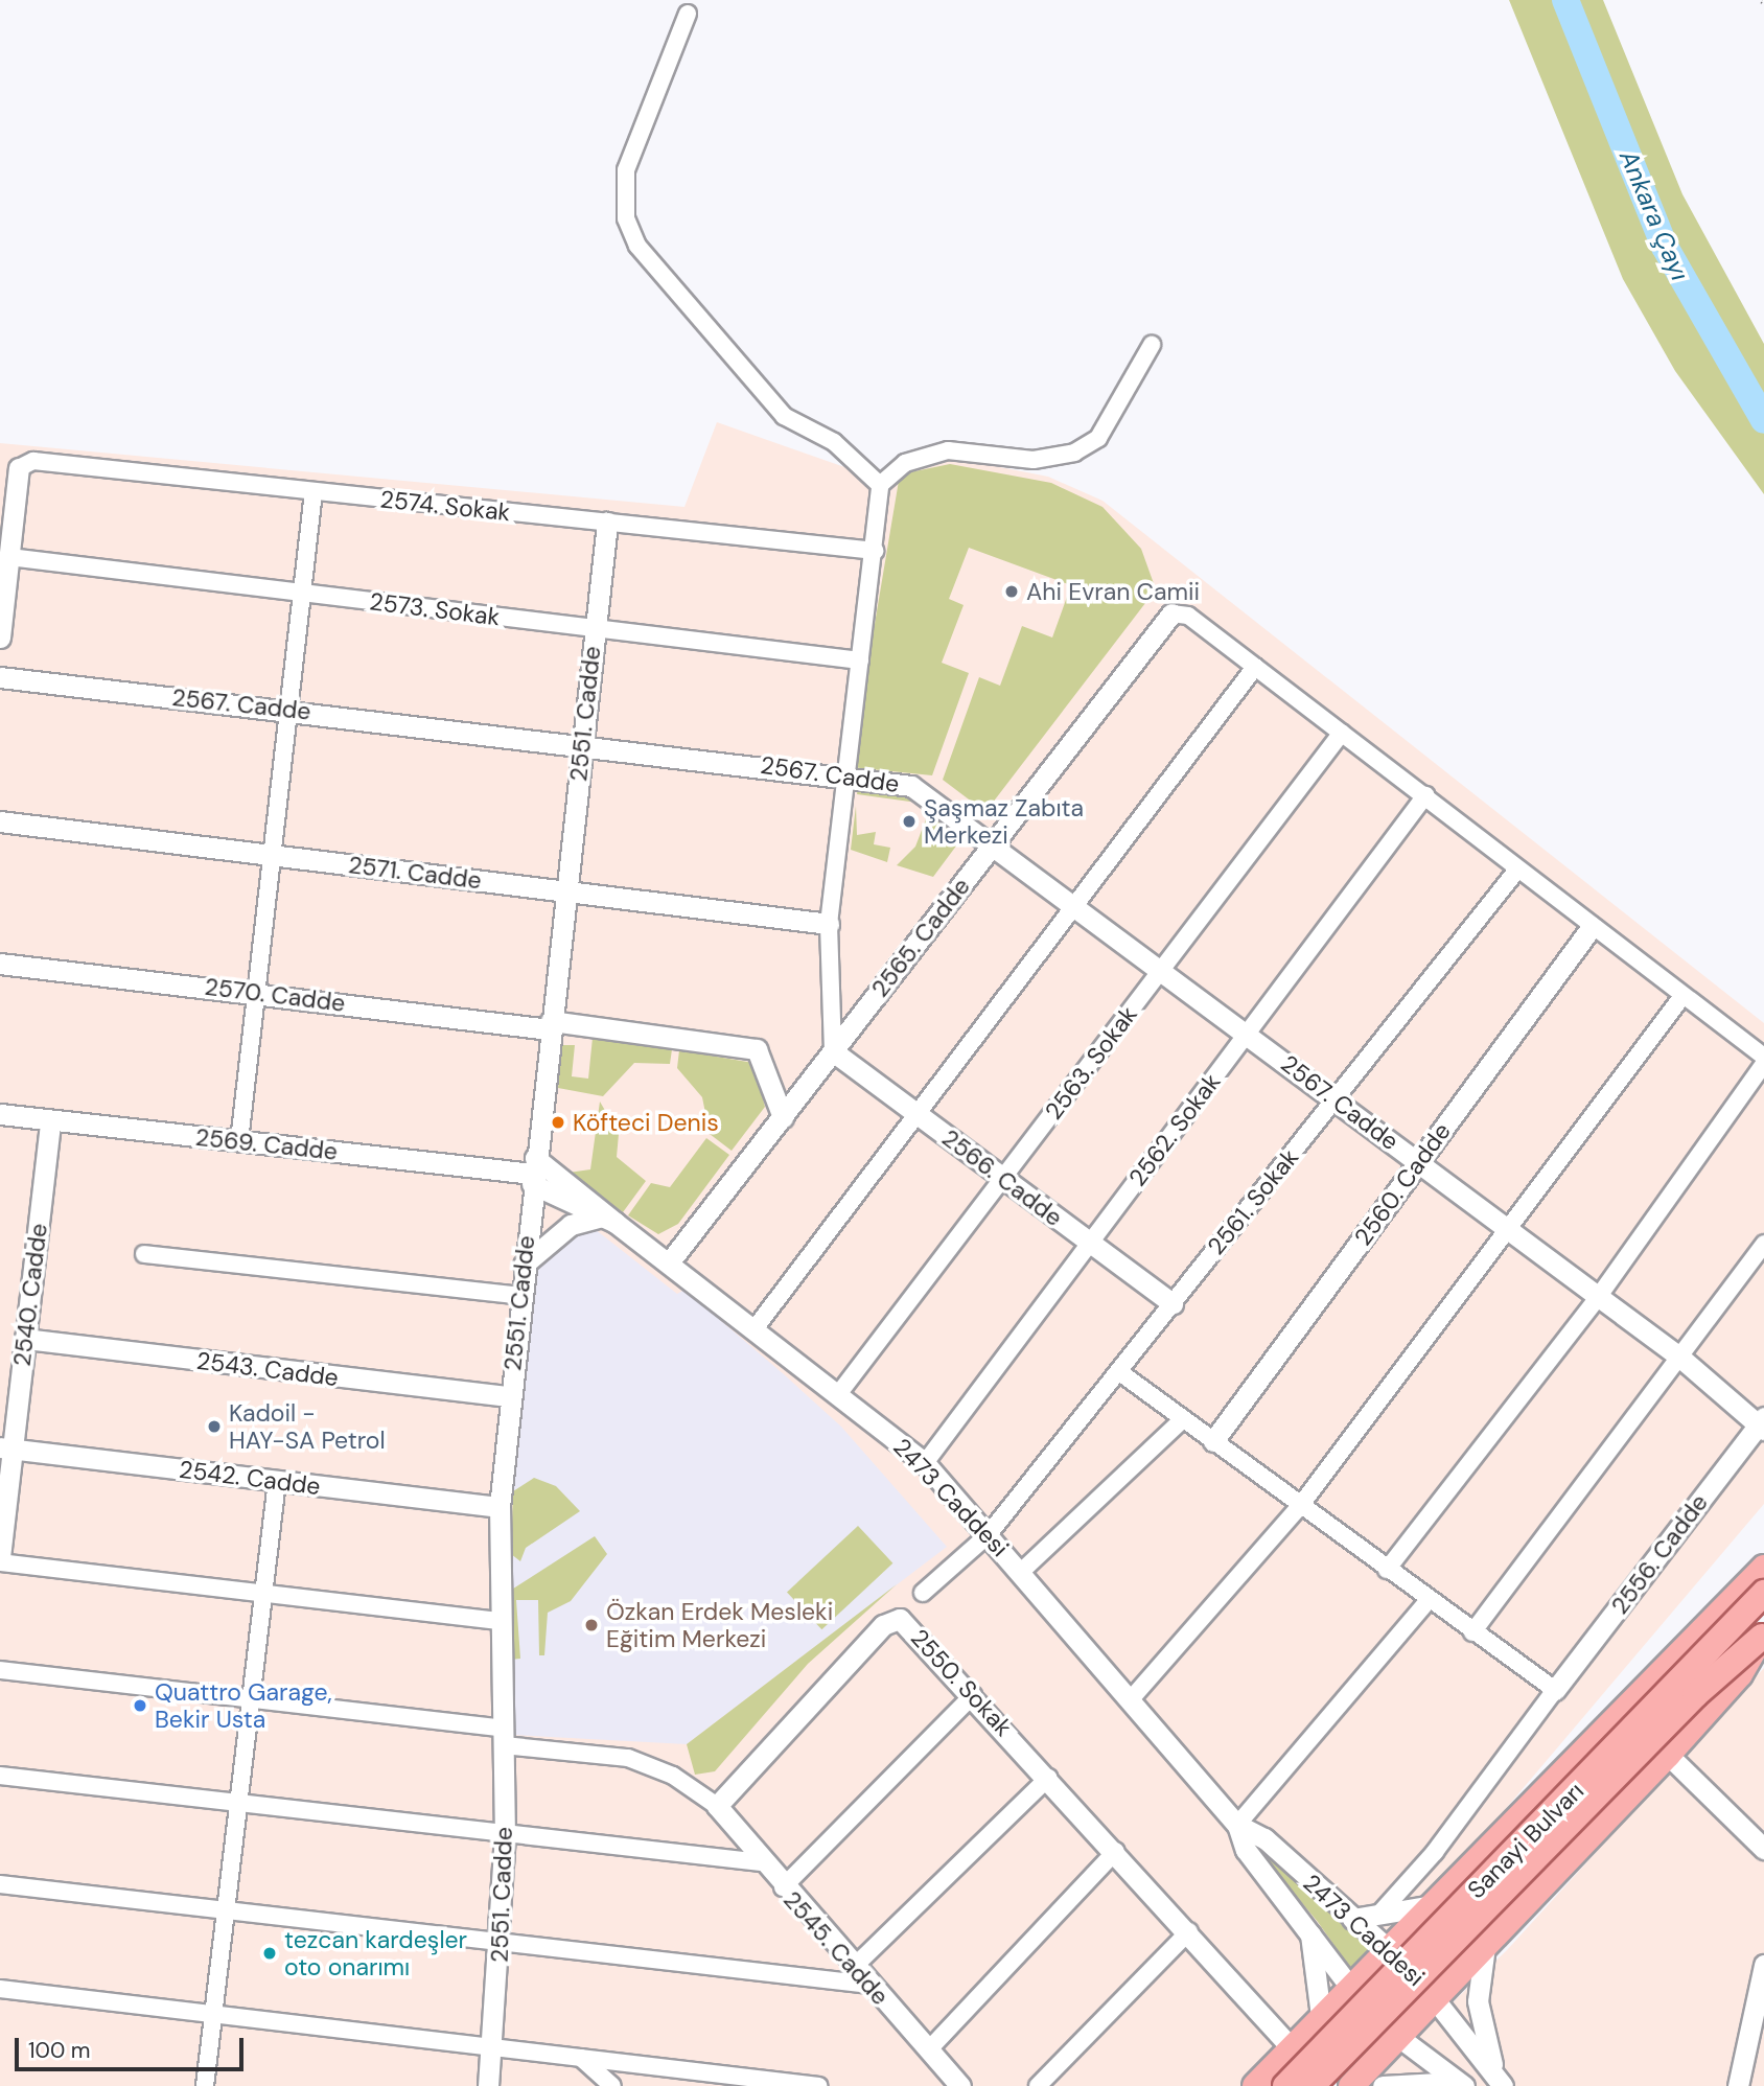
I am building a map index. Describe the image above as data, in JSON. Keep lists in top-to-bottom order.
{
  "streets": {
    "main road": ["Sanayi Bulvarı"],
    "street": [
      "2574. Sokak",
      "2573. Sokak",
      "2567. Cadde",
      "2551. Cadde",
      "2571. Cadde",
      "2565. Cadde",
      "2570. Cadde",
      "2563. Sokak",
      "2562. Sokak",
      "2569. Cadde",
      "2566. Cadde",
      "2560. Cadde",
      "2561. Sokak",
      "2540. Cadde",
      "2543. Cadde",
      "2542. Cadde",
      "2473 Caddesi",
      "2556. Cadde",
      "2550. Sokak",
      "2545. Cadde"
    ]
  },
  "crossings": [
    ["2574. Sokak", "2551. Cadde"],
    ["2573. Sokak", "2551. Cadde"],
    ["2567. Cadde", "2551. Cadde"],
    ["2567. Cadde", "2565. Cadde"],
    ["2567. Cadde", "2563. Sokak"],
    ["2567. Cadde", "2562. Sokak"],
    ["2567. Cadde", "2560. Cadde"],
    ["2567. Cadde", "2561. Sokak"],
    ["2567. Cadde", "2556. Cadde"],
    ["2551. Cadde", "2571. Cadde"],
    ["2551. Cadde", "2570. Cadde"],
    ["2551. Cadde", "2569. Cadde"],
    ["2551. Cadde", "2543. Cadde"],
    ["2551. Cadde", "2542. Cadde"],
    ["2565. Cadde", "2570. Cadde"],
    ["2565. Cadde", "2566. Cadde"],
    ["2565. Cadde", "2473 Caddesi"],
    ["2563. Sokak", "2566. Cadde"],
    ["2563. Sokak", "2473 Caddesi"],
    ["2562. Sokak", "2566. Cadde"],
    ["2562. Sokak", "2473 Caddesi"],
    ["2569. Cadde", "2540. Cadde"],
    ["2569. Cadde", "2473 Caddesi"],
    ["2566. Cadde", "2561. Sokak"],
    ["2561. Sokak", "2473 Caddesi"],
    ["2540. Cadde", "2543. Cadde"],
    ["2540. Cadde", "2542. Cadde"],
    ["2550. Sokak", "2545. Cadde"]
  ],
  "water": ["Ankara Çayı"],
  "places": [
    "Ahi Evran Camii",
    "Şaşmaz Zabıta Merkezi",
    "Köfteci Denis",
    "Kadoil - HAY-SA Petrol",
    "Özkan Erdek Mesleki Eğitim Merkezi",
    "Quattro Garage, Bekir Usta",
    "tezcan kardeşler oto onarımı"
  ],
  "scale_bar": "100 m"
}
